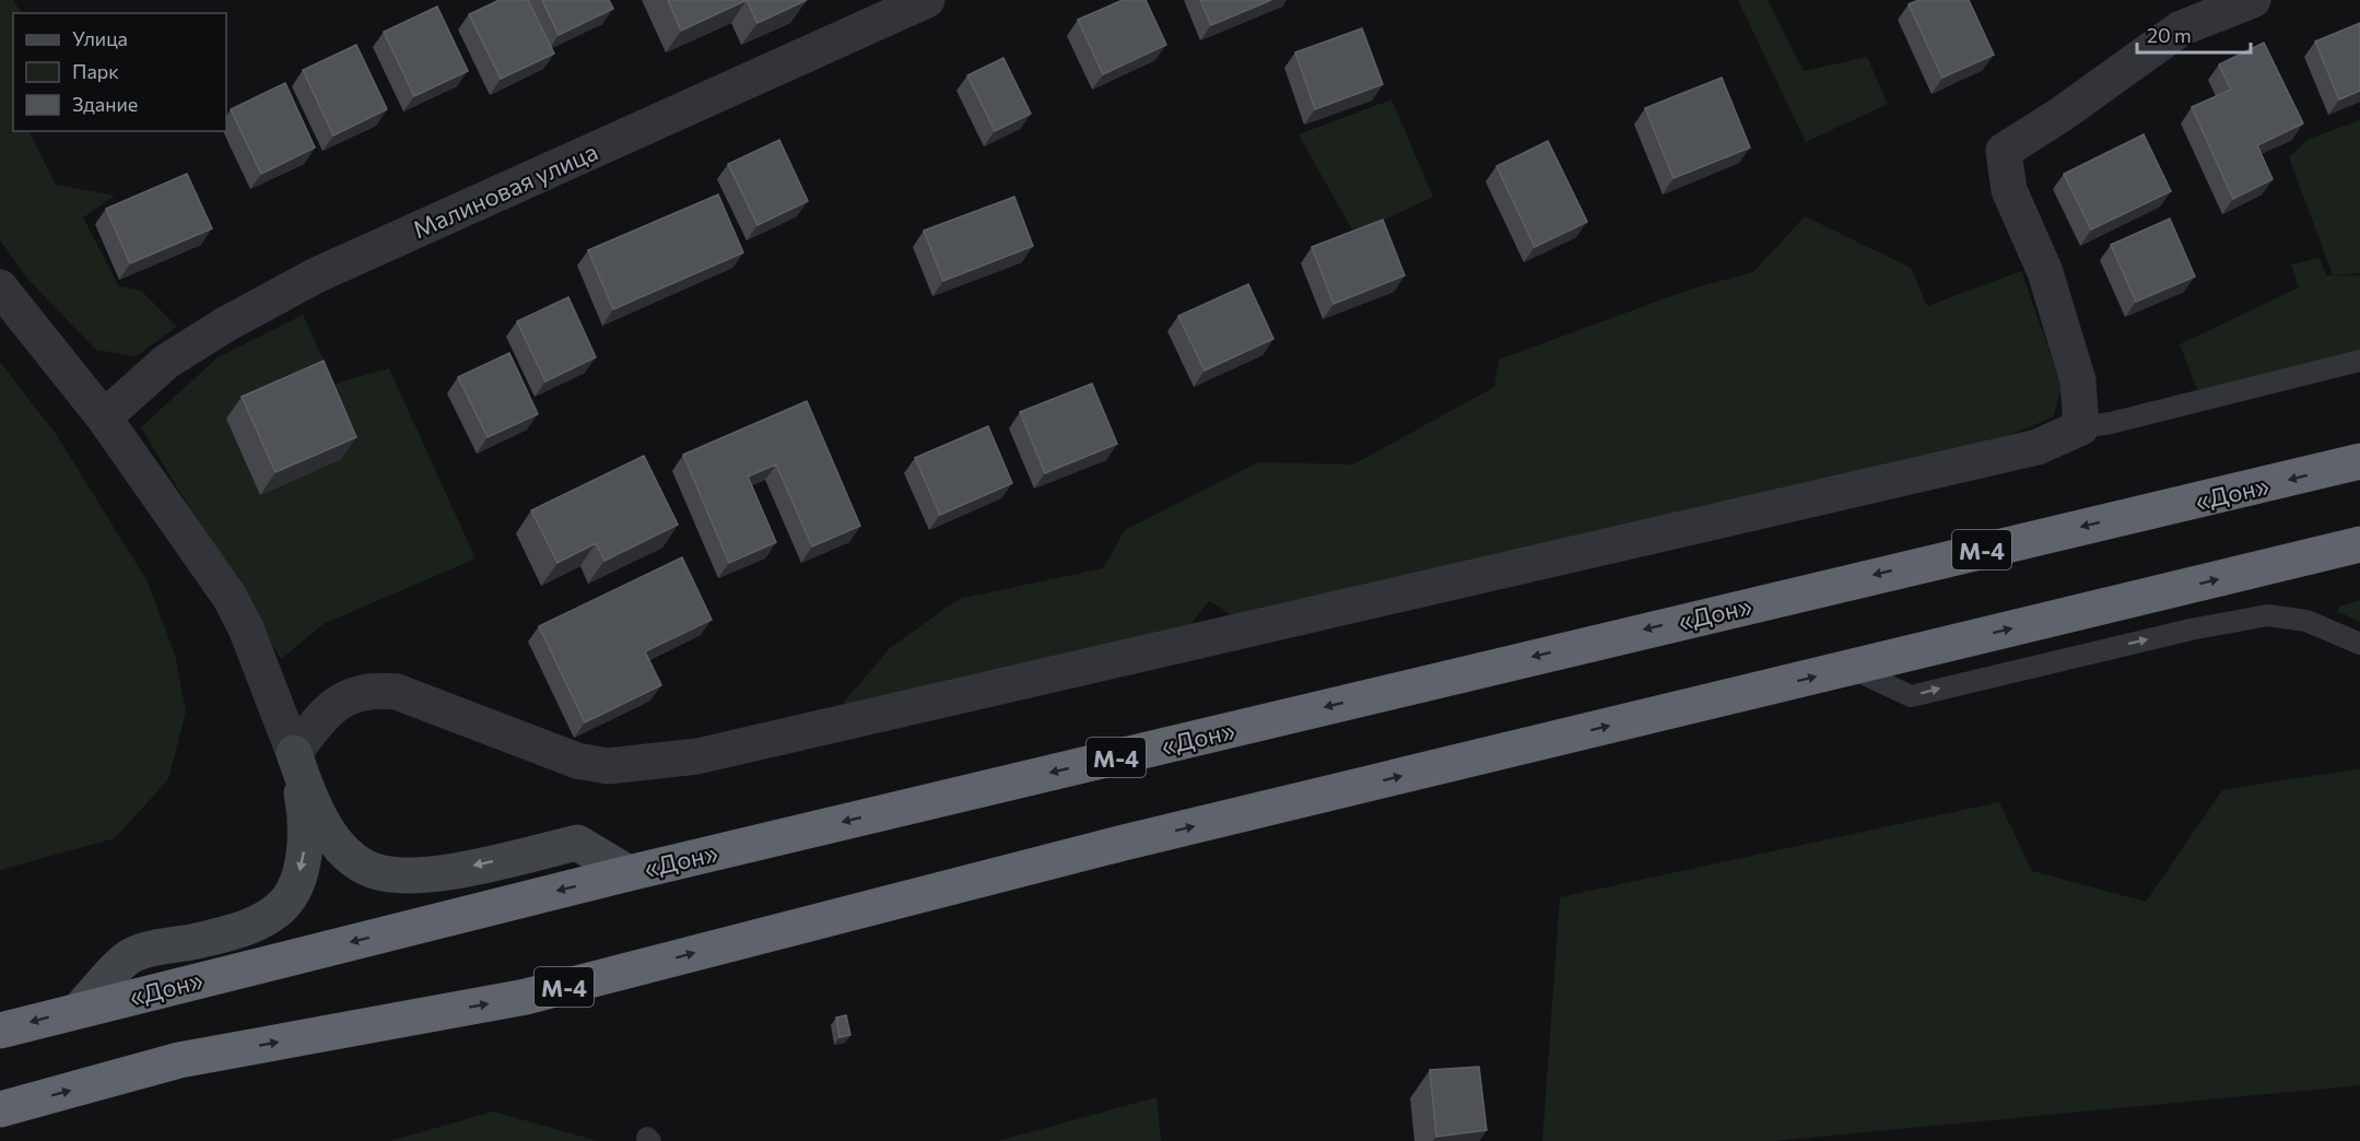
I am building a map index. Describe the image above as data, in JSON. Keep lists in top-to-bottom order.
{
  "streets": {
    "highway": ["«Дон»", "М-4"],
    "street": ["Малиновая улица"]
  },
  "legend": ["Улица", "Парк", "Здание"],
  "scale_bar": "20 m"
}
